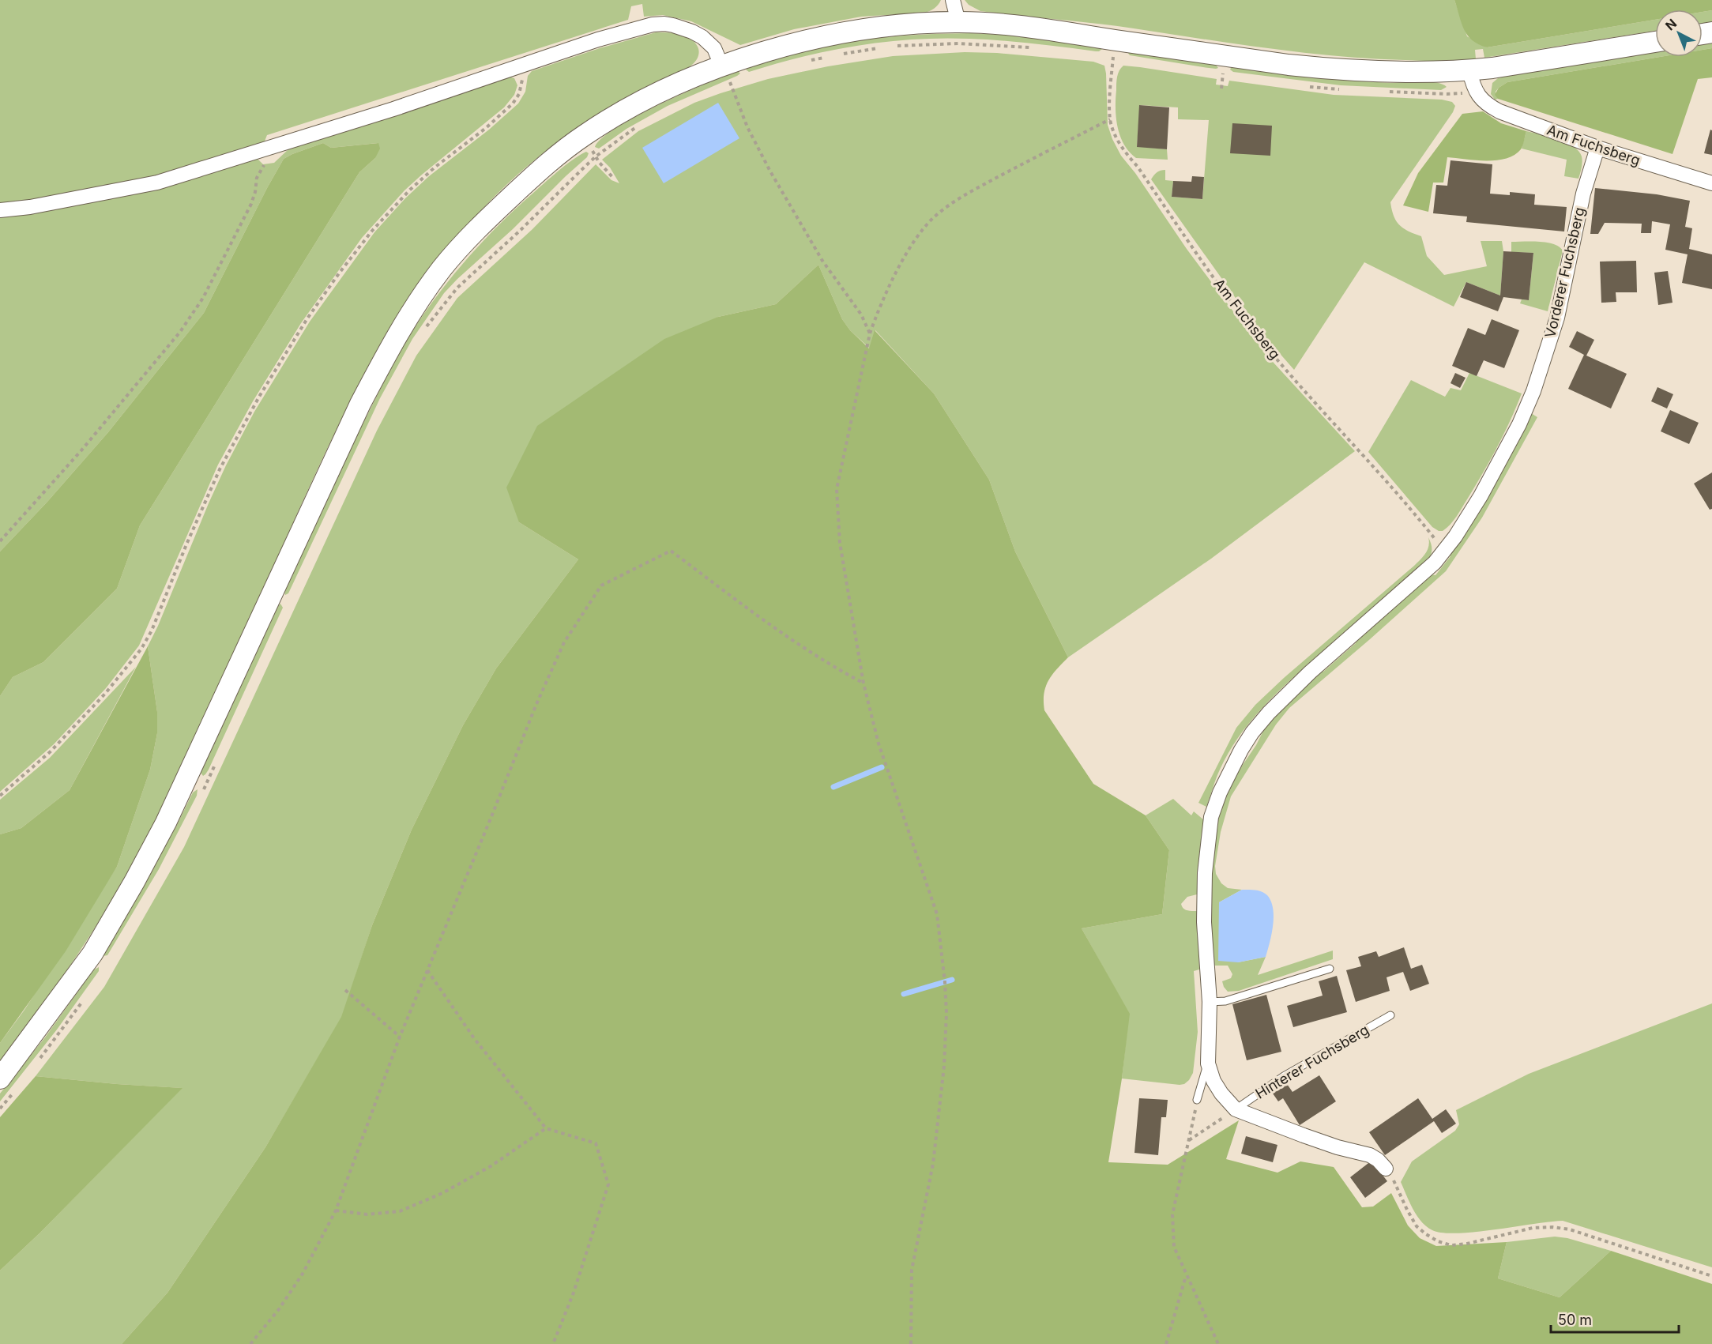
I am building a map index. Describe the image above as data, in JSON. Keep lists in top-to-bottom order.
{
  "streets": {
    "street": ["Am Fuchsberg", "Vorderer Fuchsberg", "Hinterer Fuchsberg"]
  },
  "crossings": [
    ["Am Fuchsberg", "Vorderer Fuchsberg"],
    ["Am Fuchsberg", "Hinterer Fuchsberg"],
    ["Vorderer Fuchsberg", "Hinterer Fuchsberg"]
  ],
  "scale_bar": "50 m",
  "north": "top left"
}
